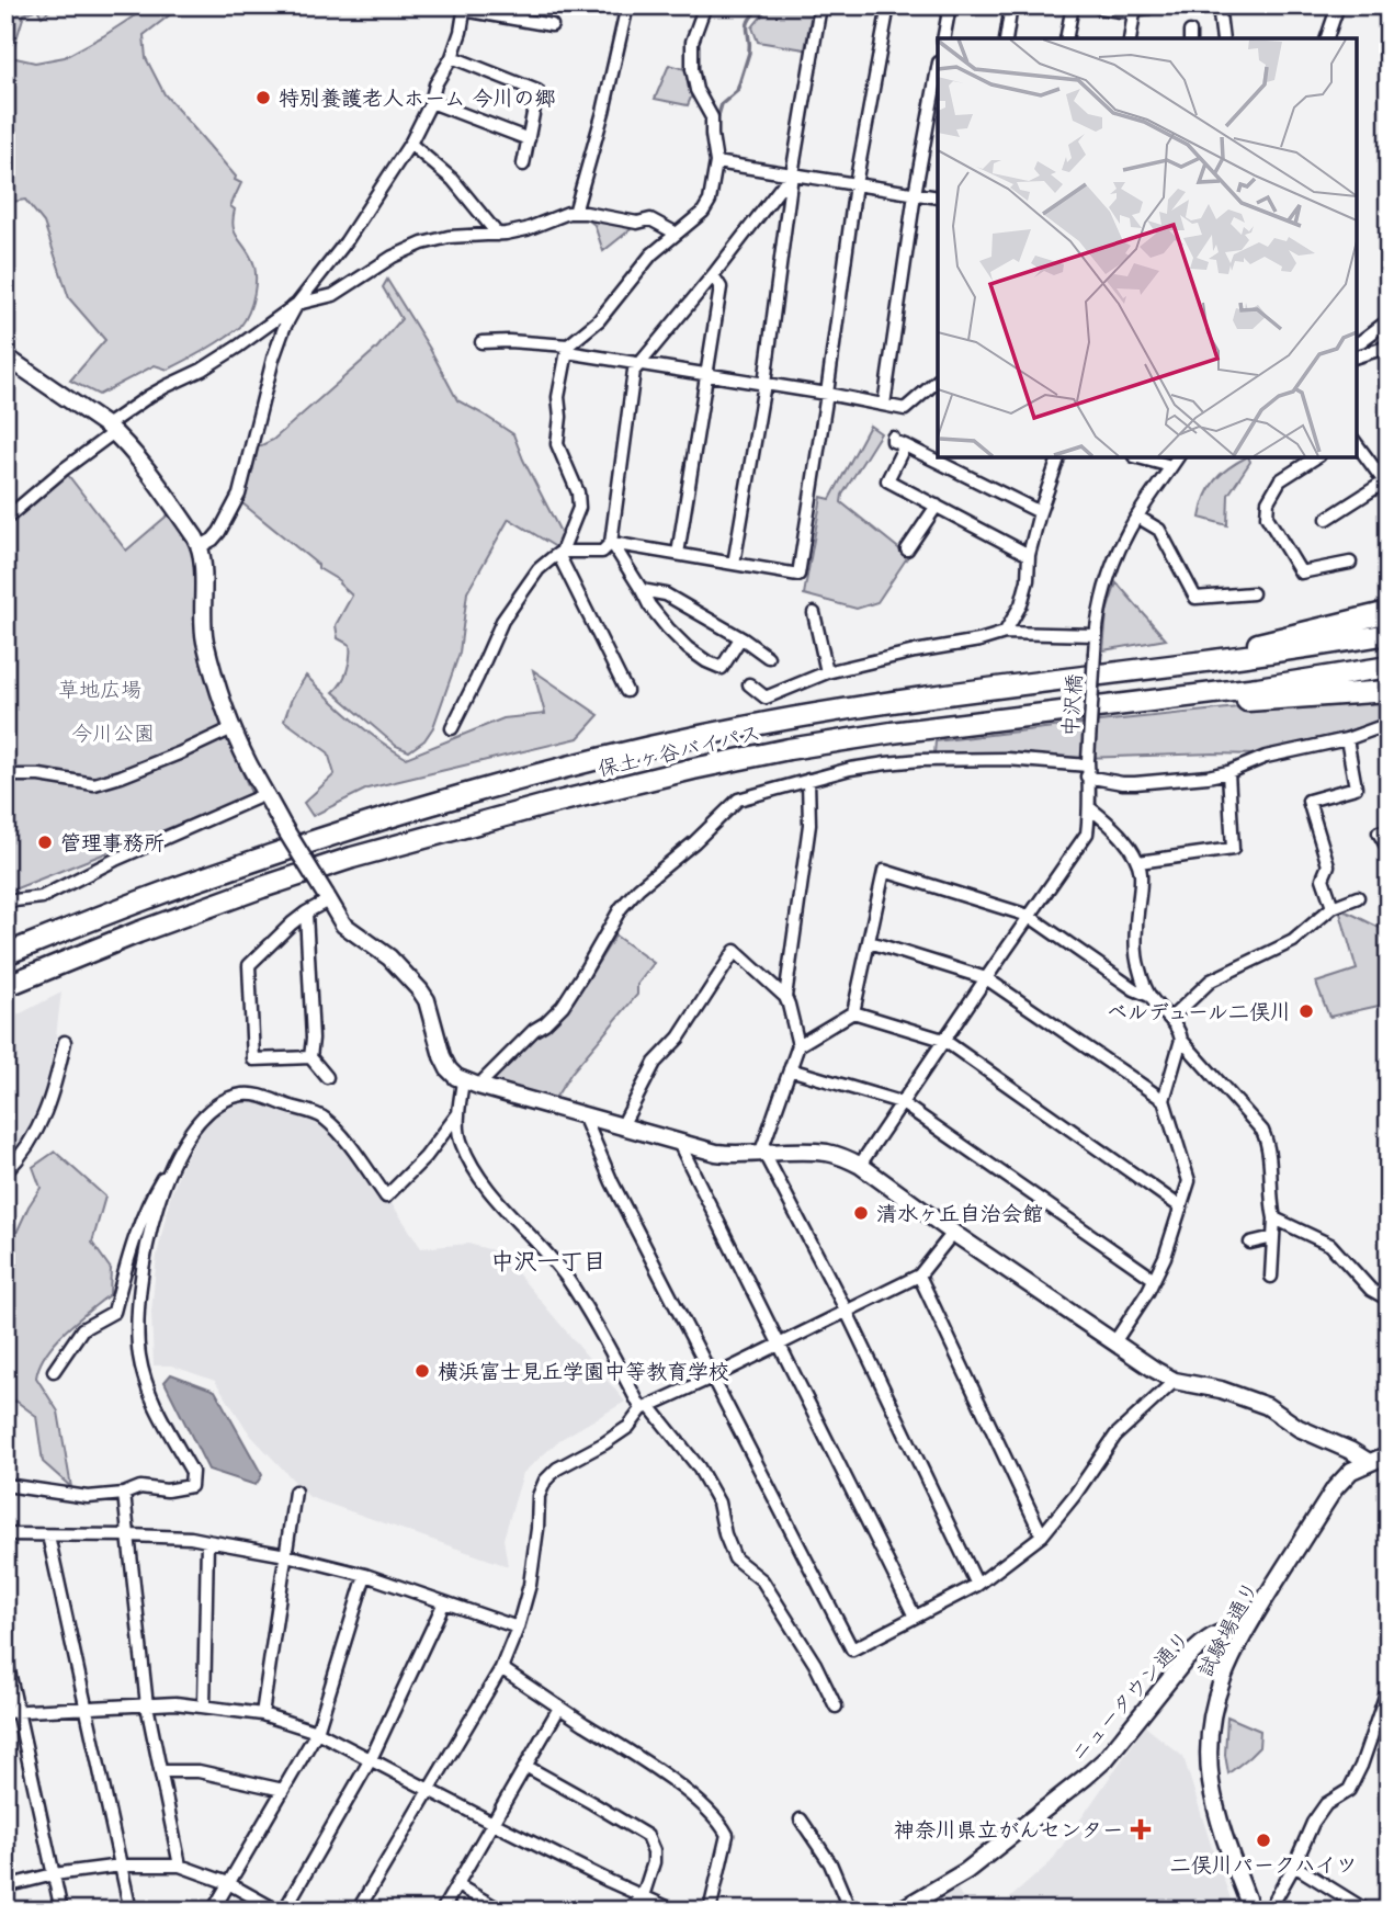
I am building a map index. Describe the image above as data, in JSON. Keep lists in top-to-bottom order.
{
  "streets": {
    "highway": ["保土ヶ谷バイパス"],
    "street": ["中沢橋", "試験場通り", "ニュータウン通り"]
  },
  "crossings": [
    ["試験場通り", "ニュータウン通り"]
  ],
  "districts": ["中沢一丁目"],
  "parks": ["草地広場", "今川公園"],
  "places": {
    "other": [
      "特別養護老人ホーム 今川の郷",
      "管理事務所",
      "ベルデュール二俣川",
      "清水ヶ丘自治会館",
      "横浜富士見丘学園中等教育学校",
      "二俣川パークハイツ"
    ],
    "health": ["神奈川県立がんセンター"]
  }
}
